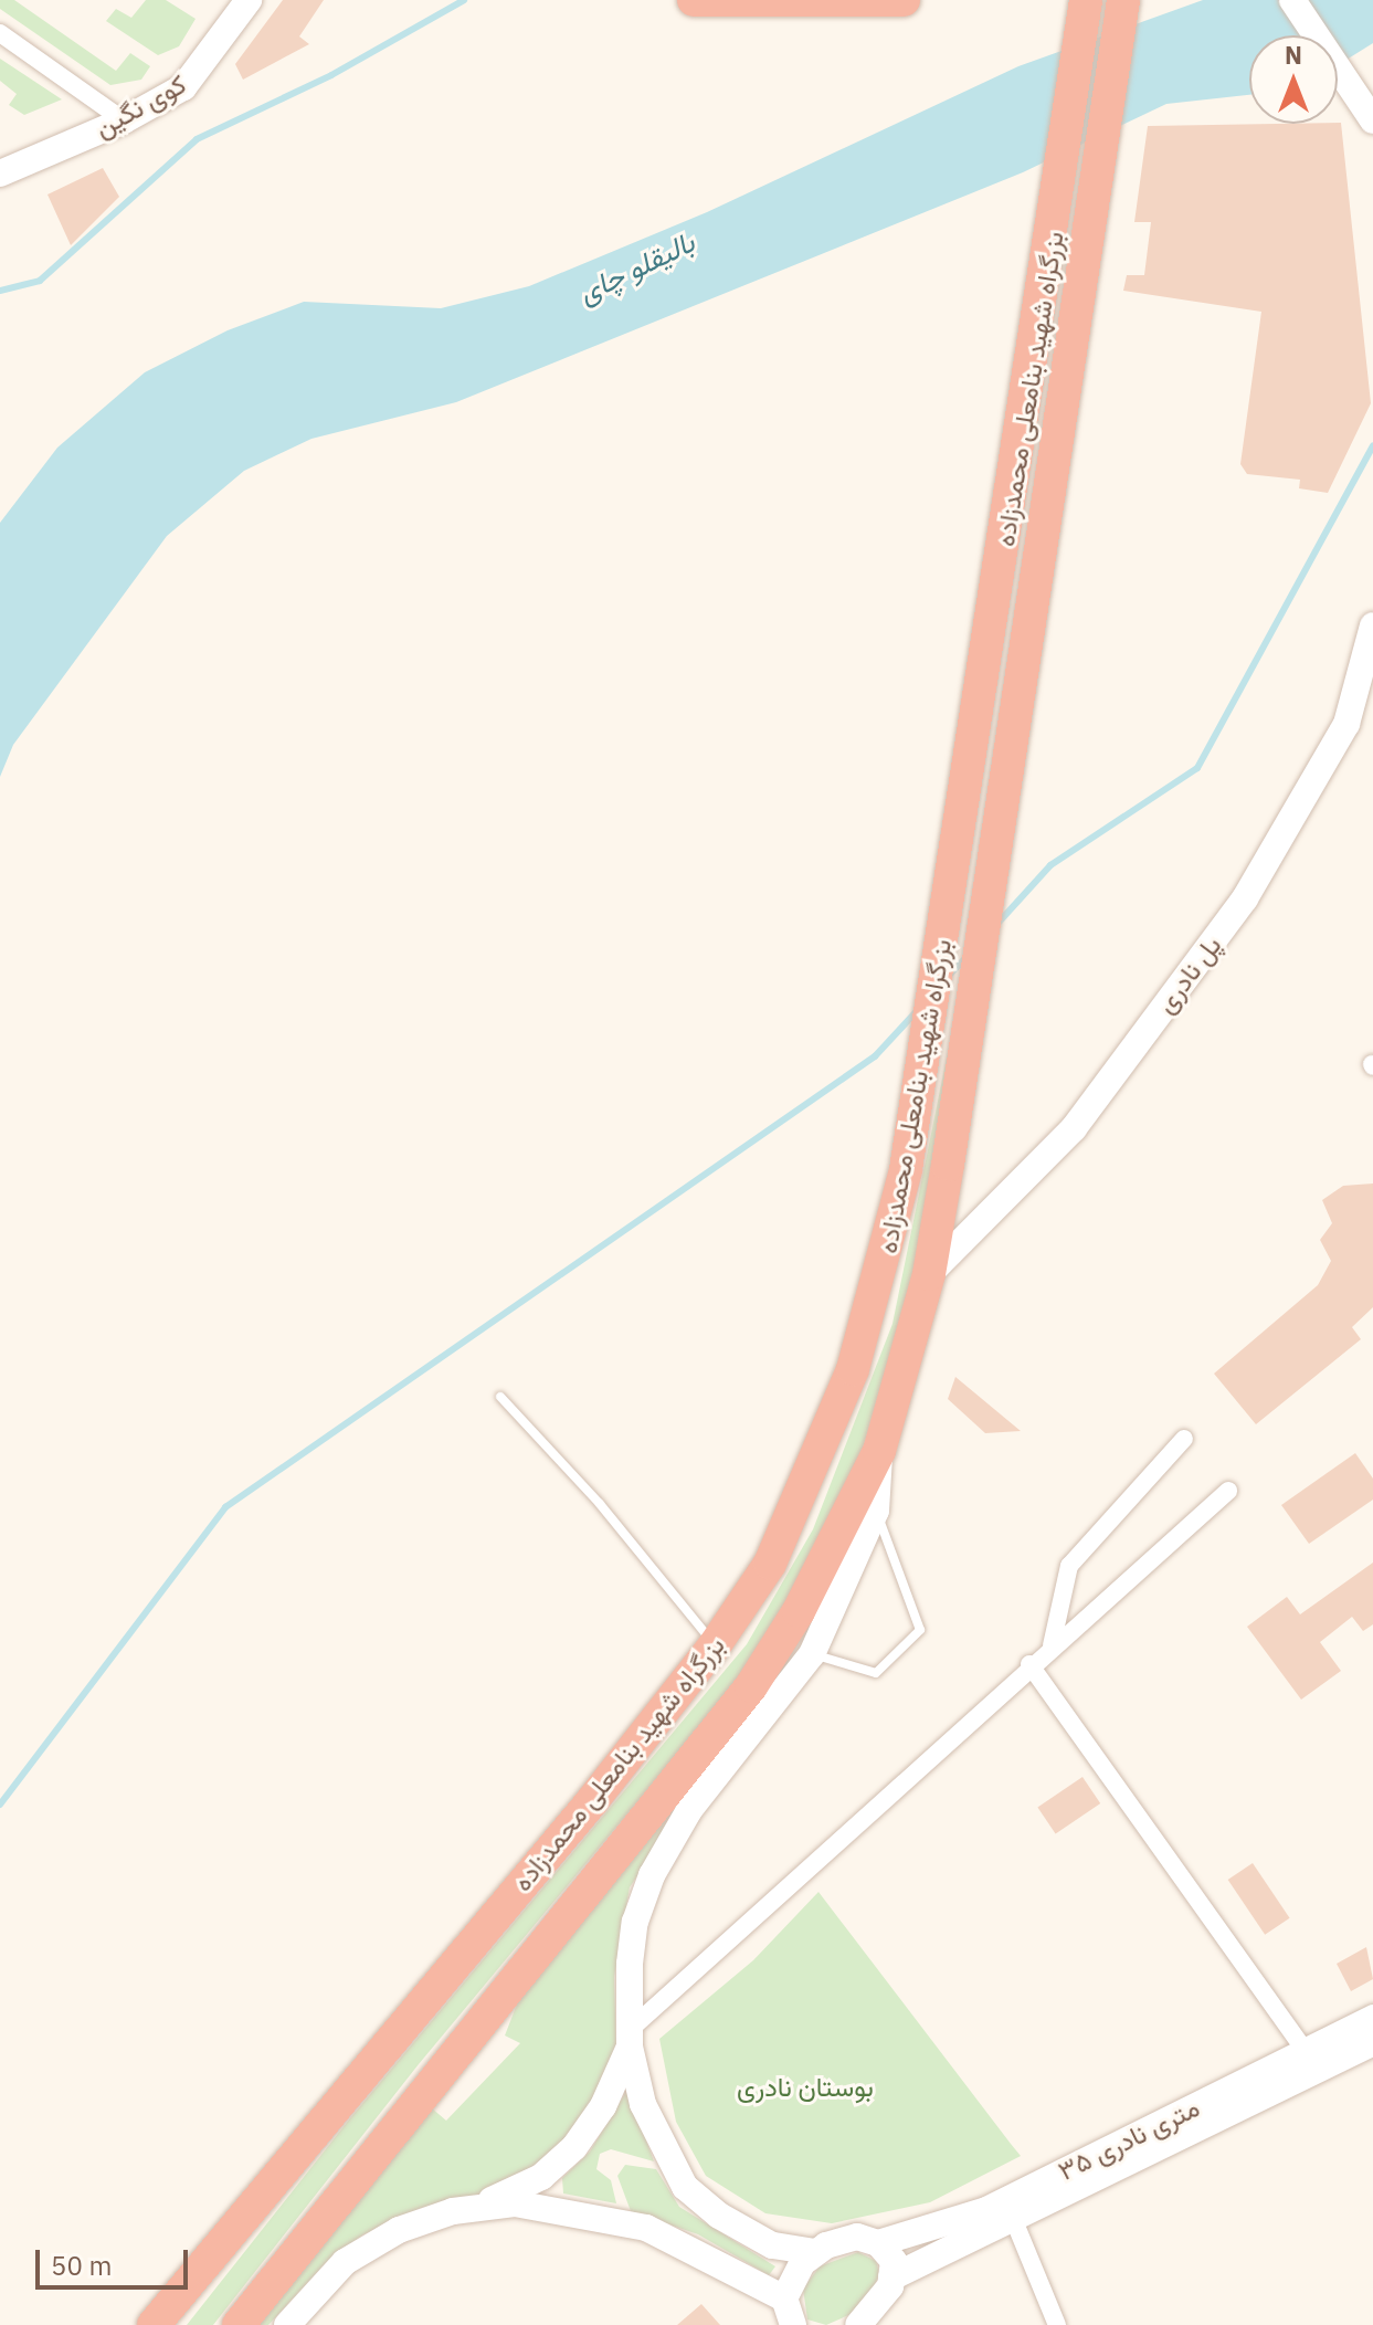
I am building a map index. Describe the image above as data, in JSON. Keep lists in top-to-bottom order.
{
  "streets": {
    "highway": ["بزرگراه شهید بنامعلی محمدزاده"],
    "street": ["کوی نگین", "پل نادری", "۳۵ متری نادری"]
  },
  "crossings": [
    ["بزرگراه شهید بنامعلی محمدزاده", "پل نادری"]
  ],
  "water": ["بالیقلو چای"],
  "parks": ["بوستان نادری"],
  "scale_bar": "50 m",
  "north": "top"
}
